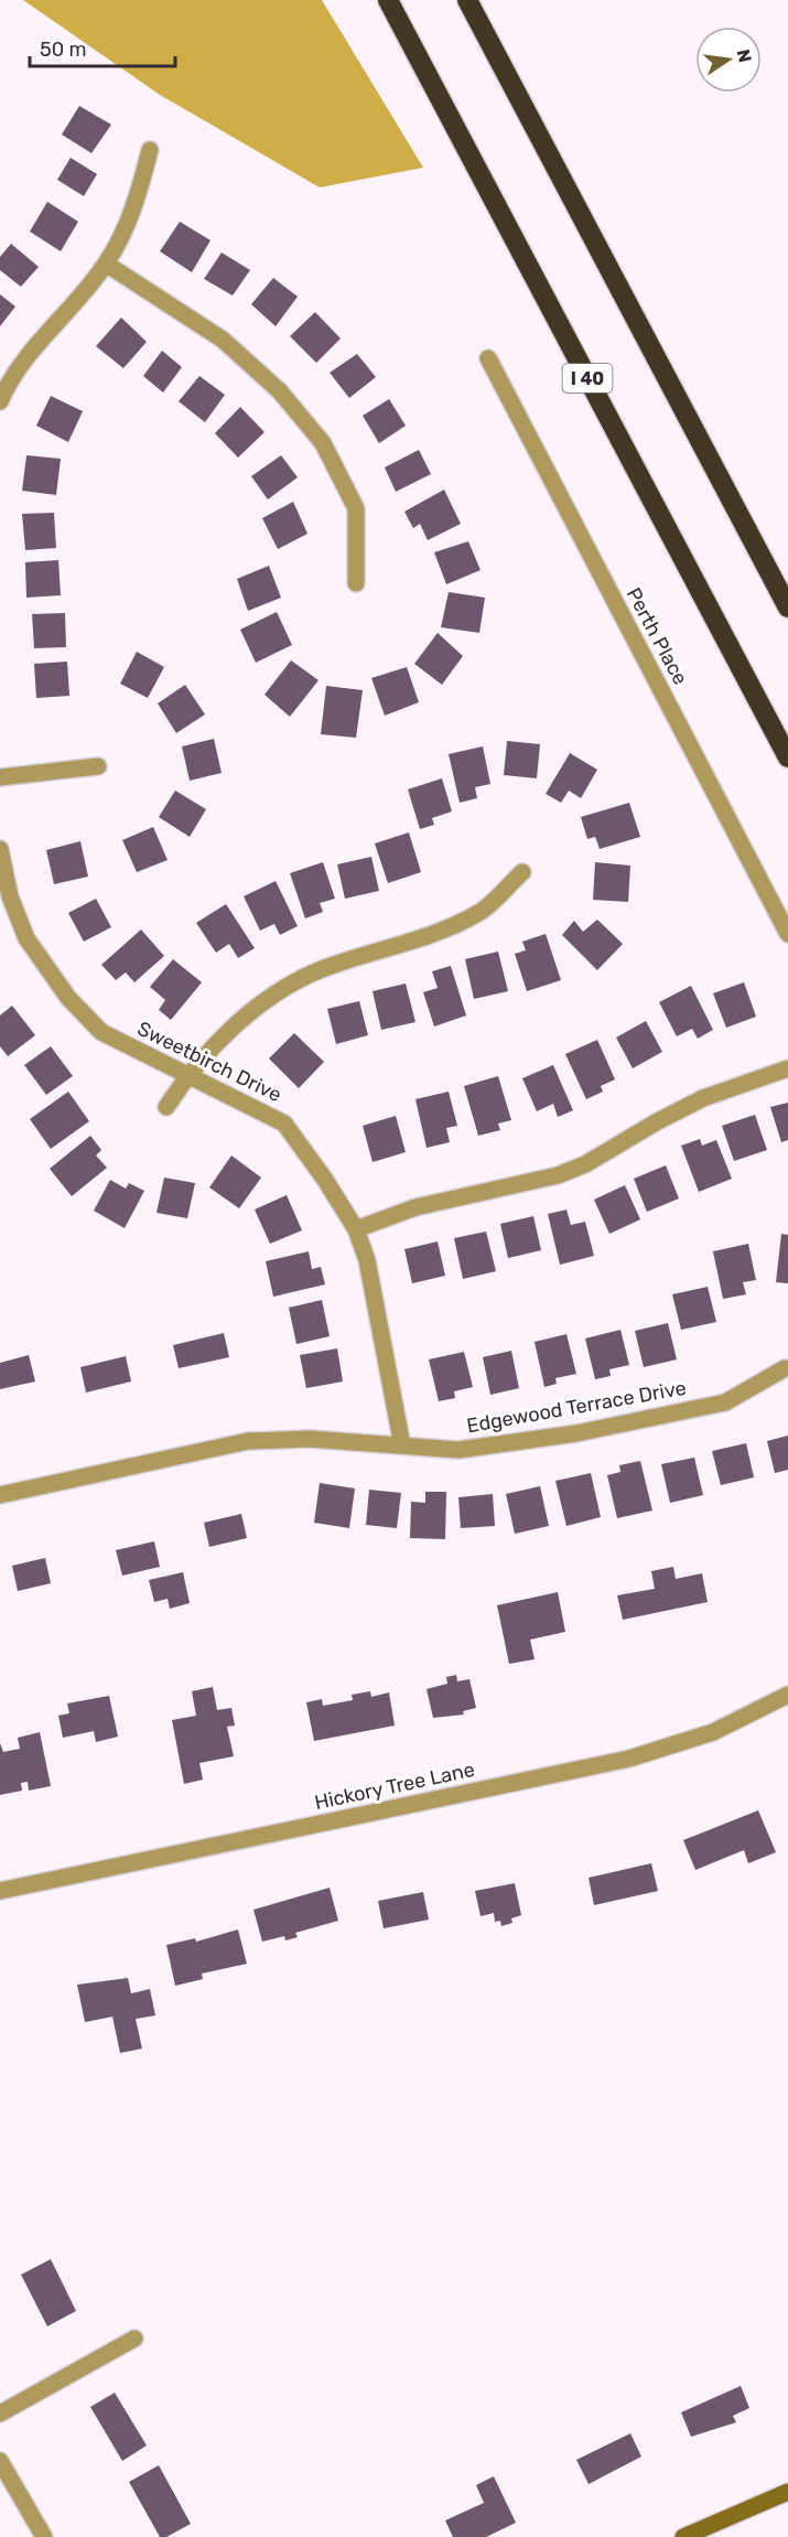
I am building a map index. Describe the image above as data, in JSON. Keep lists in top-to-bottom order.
{
  "streets": {
    "highway": ["I 40"],
    "street": [
      "Perth Place",
      "Sweetbirch Drive",
      "Edgewood Terrace Drive",
      "Hickory Tree Lane"
    ]
  },
  "crossings": [
    ["Sweetbirch Drive", "Edgewood Terrace Drive"]
  ],
  "scale_bar": "50 m",
  "north": "right"
}
